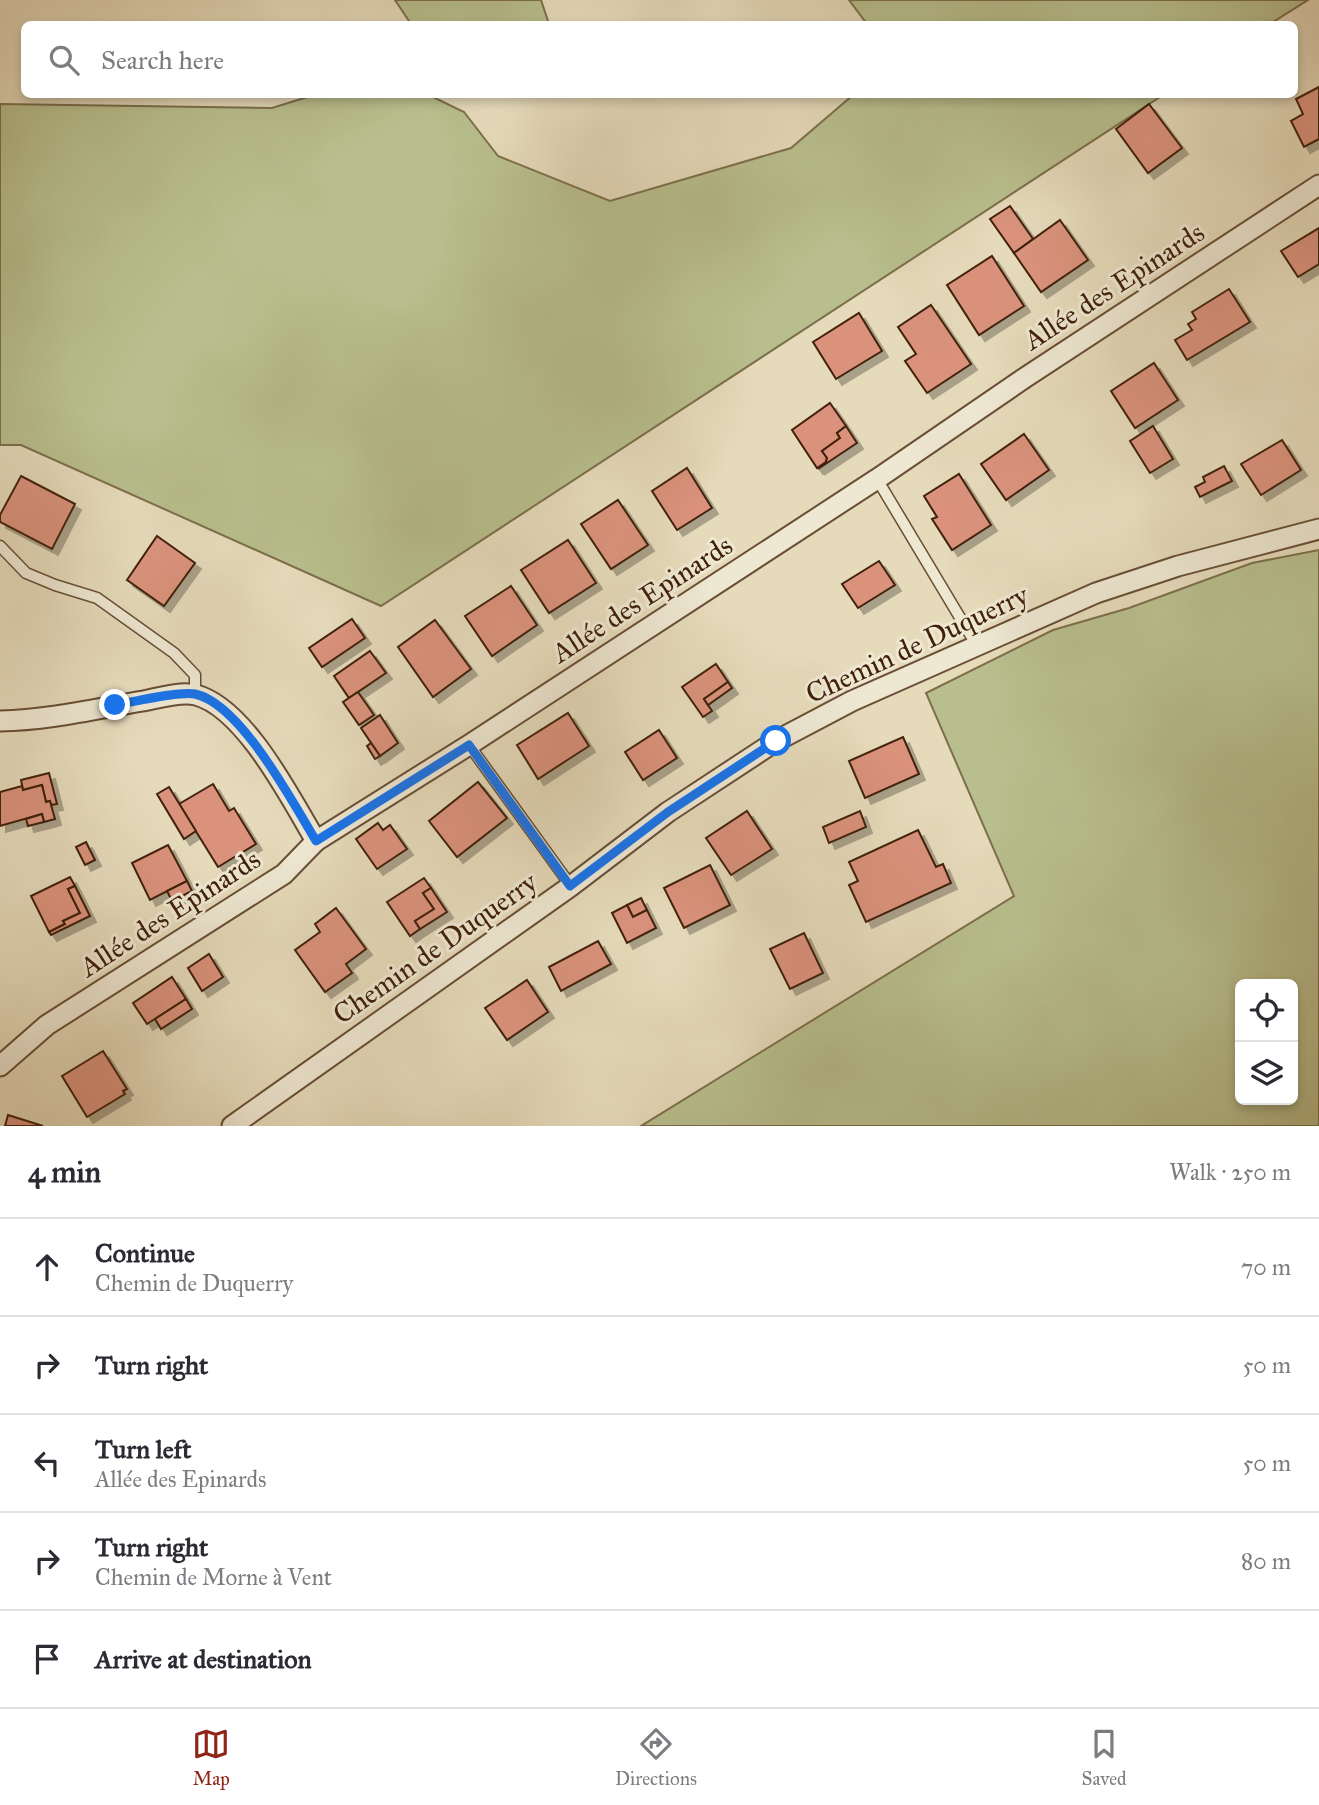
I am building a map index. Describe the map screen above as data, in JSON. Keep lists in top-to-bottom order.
{
  "streets": {
    "street": ["Allée des Epinards", "Chemin de Duquerry"]
  },
  "page": {
    "search": "Search here",
    "heading": ["4 min", "Walk · 250 m"],
    "list": [
      ["Continue", "Chemin de Duquerry", "70 m"],
      ["Turn right", "50 m"],
      ["Turn left", "Allée des Epinards", "50 m"],
      ["Turn right", "Chemin de Morne à Vent", "80 m"],
      "Arrive at destination"
    ],
    "nav": ["Map", "Directions", "Saved"]
  }
}
